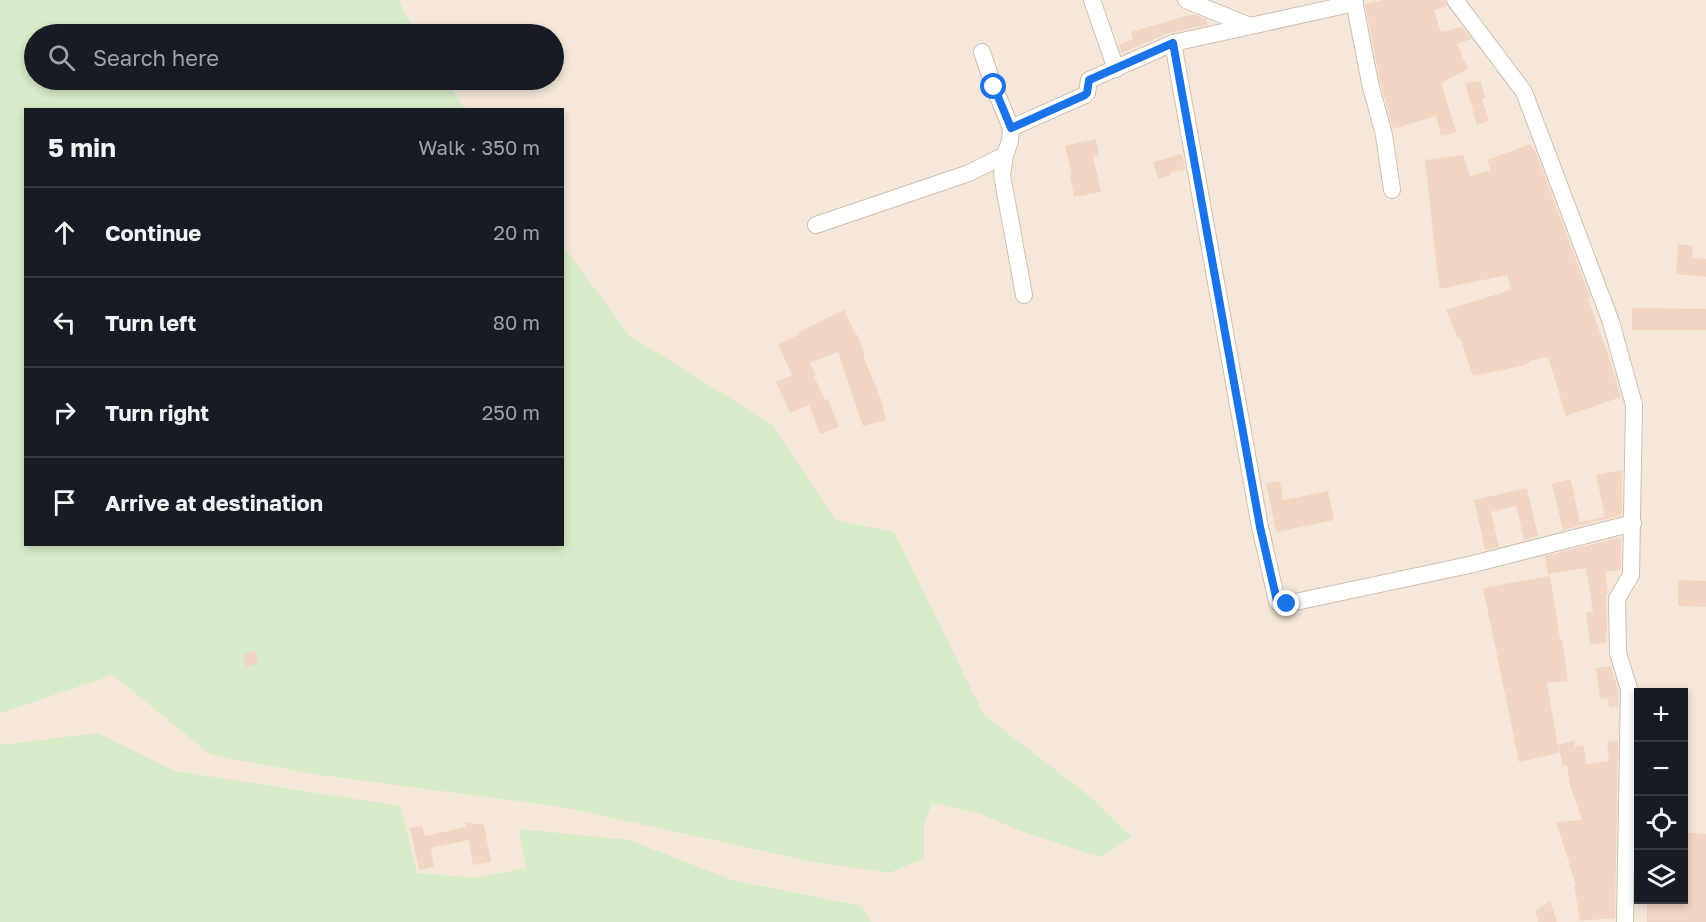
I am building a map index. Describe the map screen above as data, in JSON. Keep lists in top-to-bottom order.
{
  "page": {
    "search": "Search here",
    "heading": ["5 min", "Walk · 350 m"],
    "list": [
      ["Continue", "20 m"],
      ["Turn left", "80 m"],
      ["Turn right", "250 m"],
      "Arrive at destination"
    ],
    "map_buttons": ["+", "−"]
  }
}
